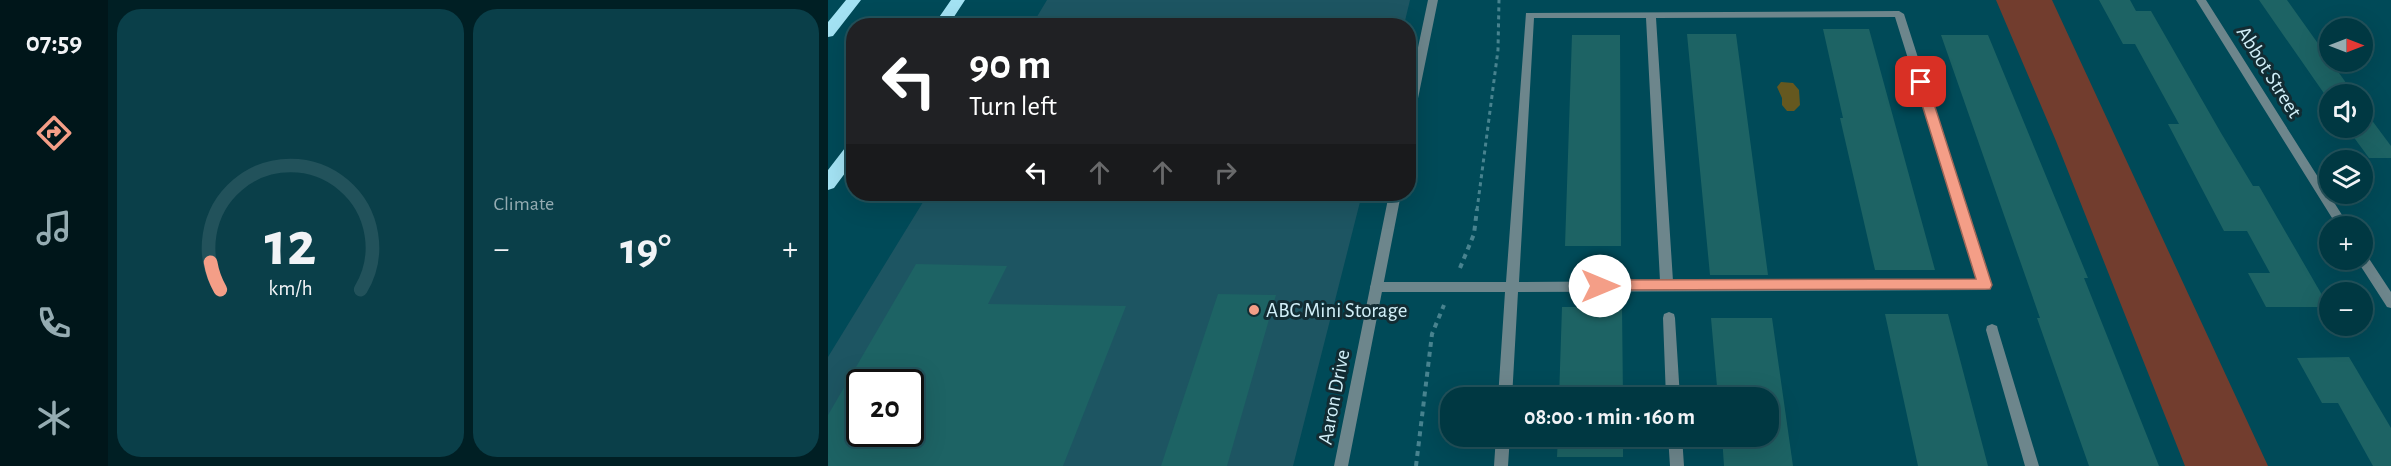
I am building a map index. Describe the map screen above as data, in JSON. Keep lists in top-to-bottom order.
{
  "streets": {
    "street": ["Abbot Street", "Aaron Drive"]
  },
  "places": ["ABC Mini Storage"],
  "north": "right",
  "page": {
    "tabs": "07:59",
    "tile": "Climate",
    "map_buttons": ["+", "−"],
    "turn": ["90 m", "Turn left"],
    "heat": ["−", "19°", "+"],
    "limit": "20",
    "trip": "08:00 · 1 min · 160 m",
    "gauge": ["12", "km/h"]
  }
}
